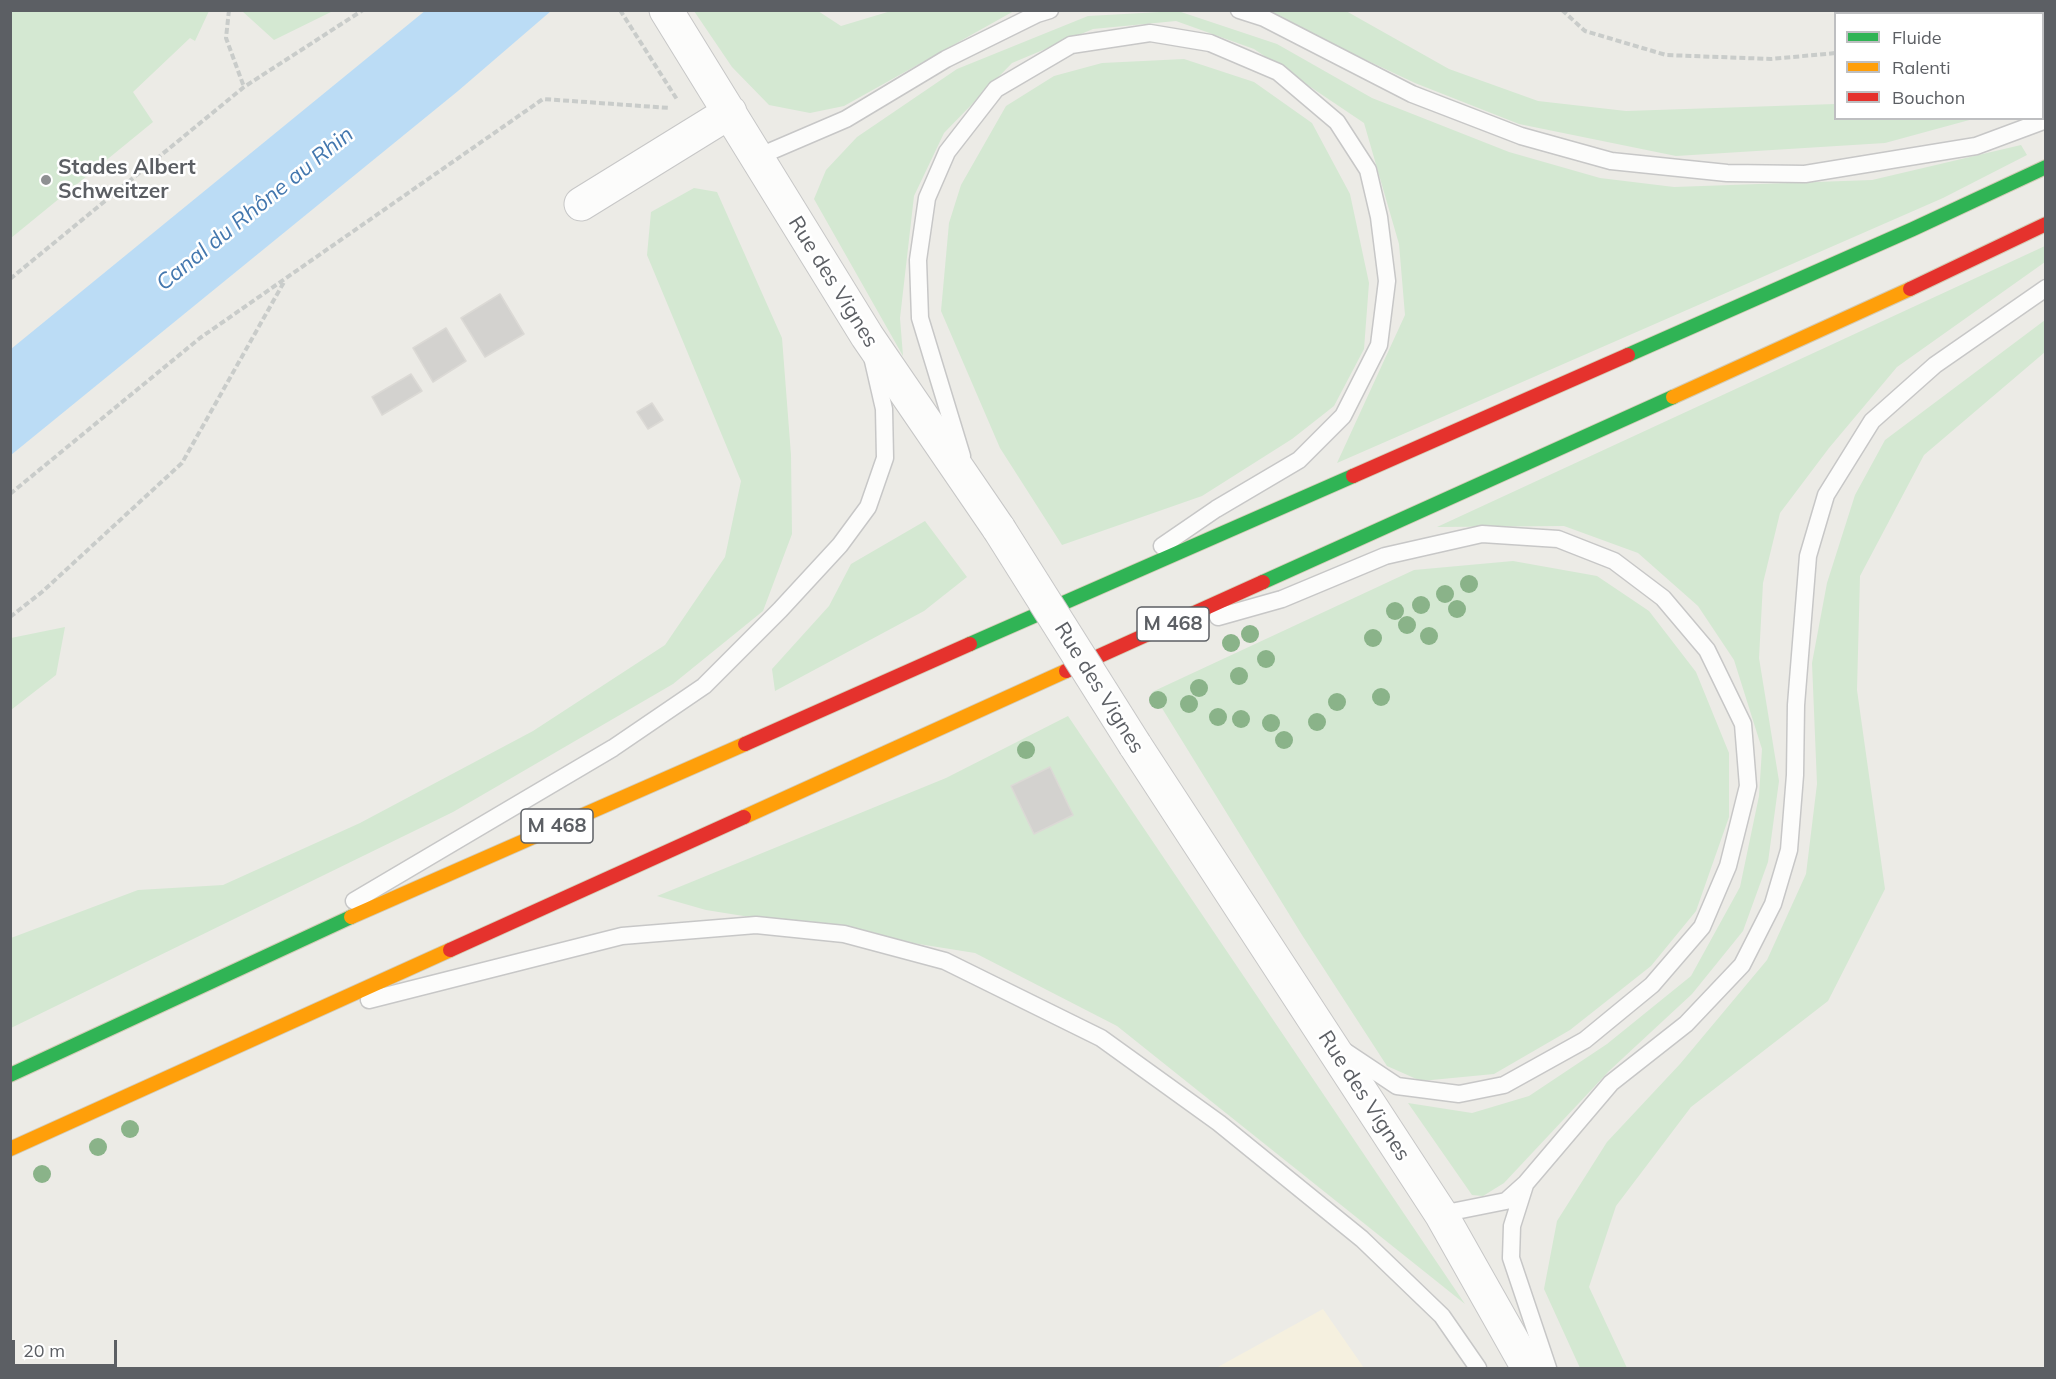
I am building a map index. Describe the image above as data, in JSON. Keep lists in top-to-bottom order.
{
  "streets": {
    "main road": ["M 468"],
    "street": ["Rue des Vignes"]
  },
  "water": ["Canal du Rhône au Rhin"],
  "places": ["Stades Albert Schweitzer"],
  "legend": ["Fluide", "Ralenti", "Bouchon"],
  "scale_bar": "20 m"
}
